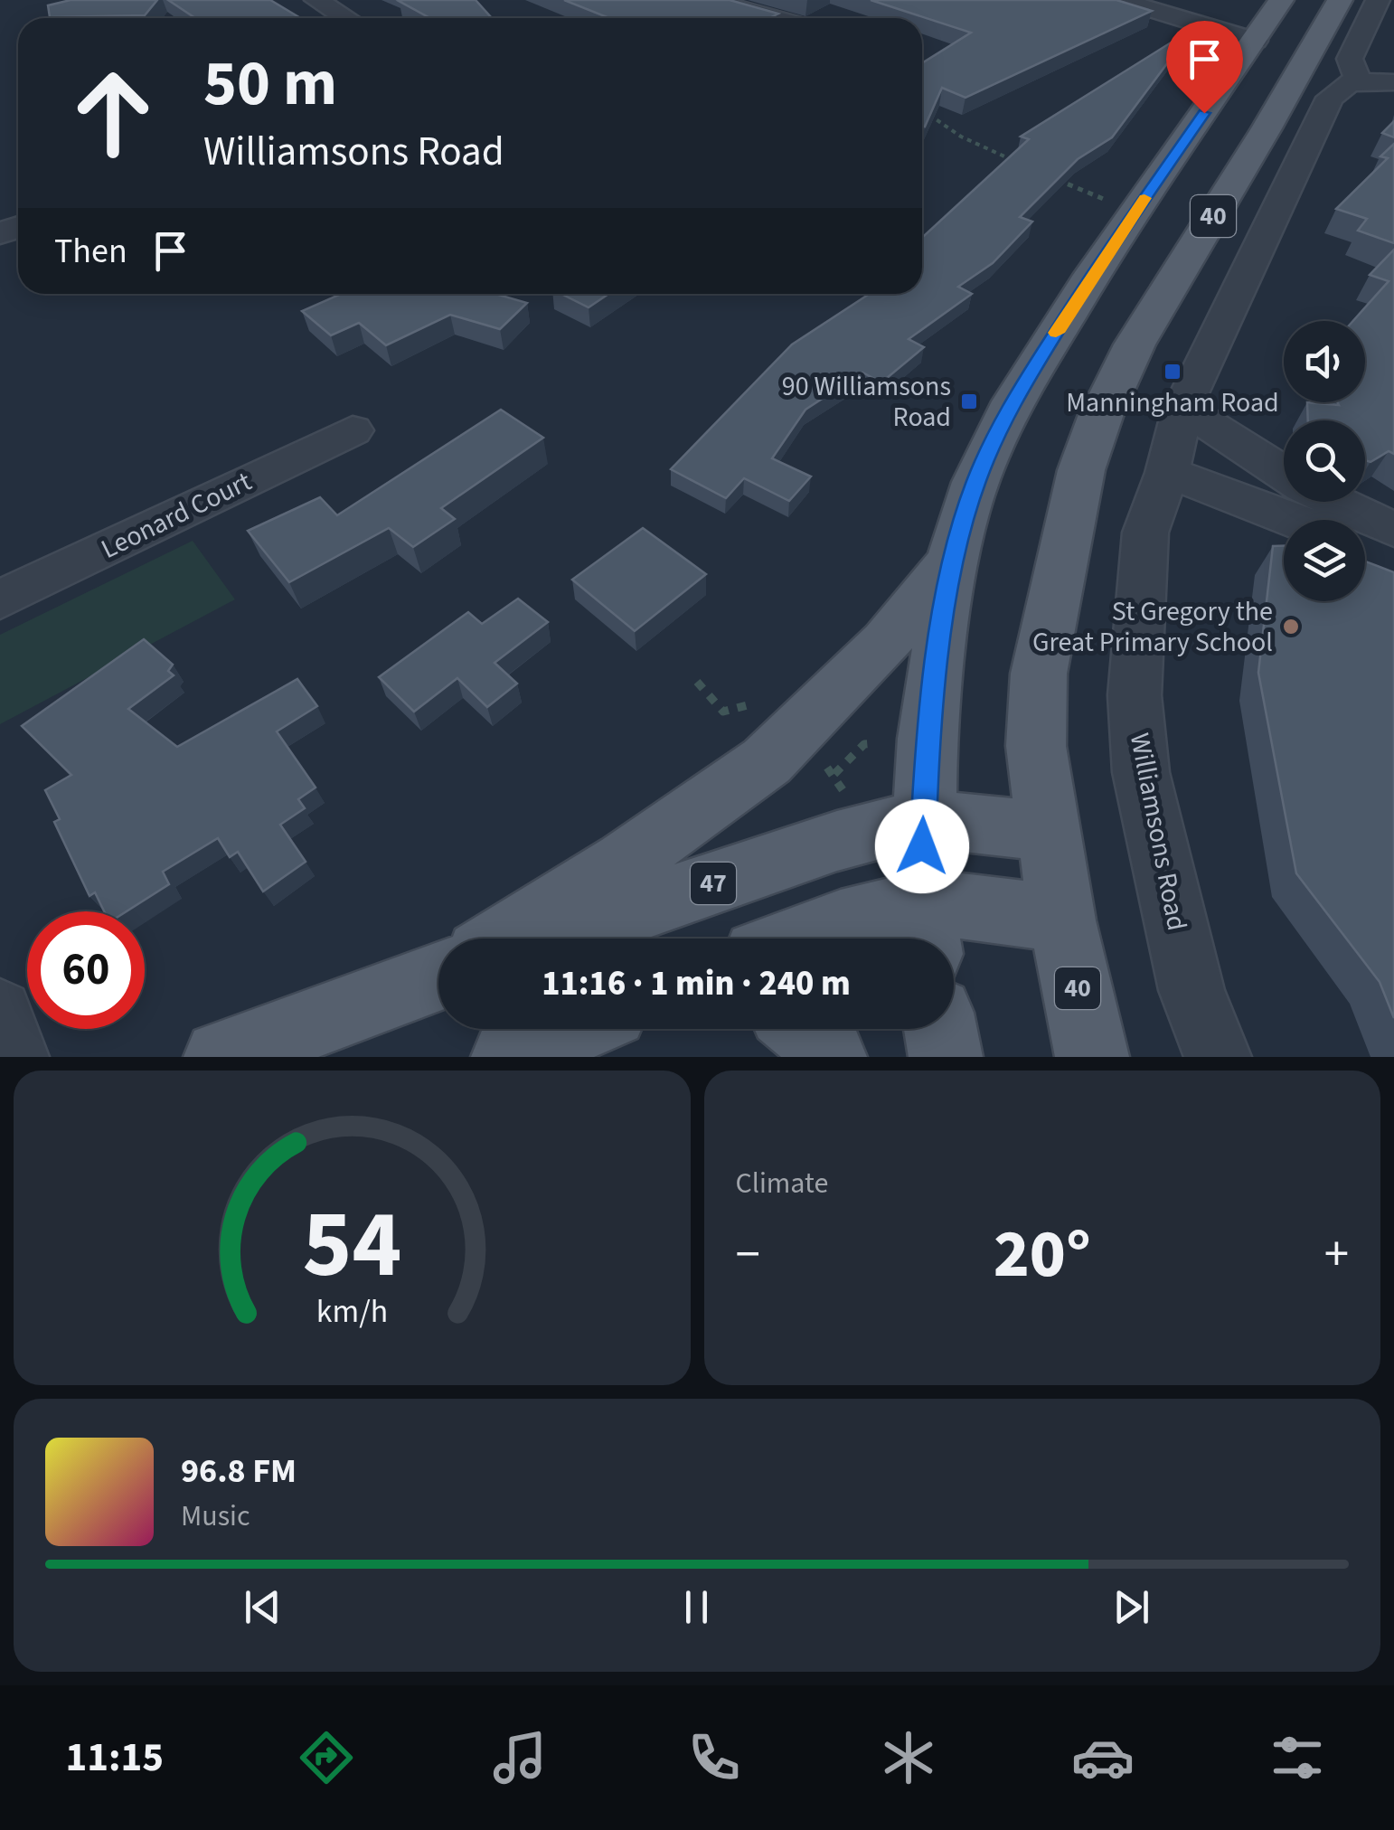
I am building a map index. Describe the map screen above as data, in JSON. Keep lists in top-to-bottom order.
{
  "streets": {
    "main road": ["40", "Williamsons Road", "47"],
    "street": ["Leonard Court"]
  },
  "crossings": [
    ["40", "Williamsons Road"],
    ["40", "47"],
    ["Williamsons Road", "47"]
  ],
  "places": {
    "transit": ["Manningham Road", "90 Williamsons Road"],
    "other": ["St Gregory the Great Primary School"]
  },
  "page": {
    "turn": ["50 m", "Williamsons Road"],
    "then": "Then",
    "limit": "60",
    "trip": "11:16 · 1 min · 240 m",
    "tile": "Climate",
    "heat": ["−", "20°", "+"],
    "song": ["96.8 FM", "Music"],
    "tabs": "11:15",
    "gauge": ["54", "km/h"]
  }
}
